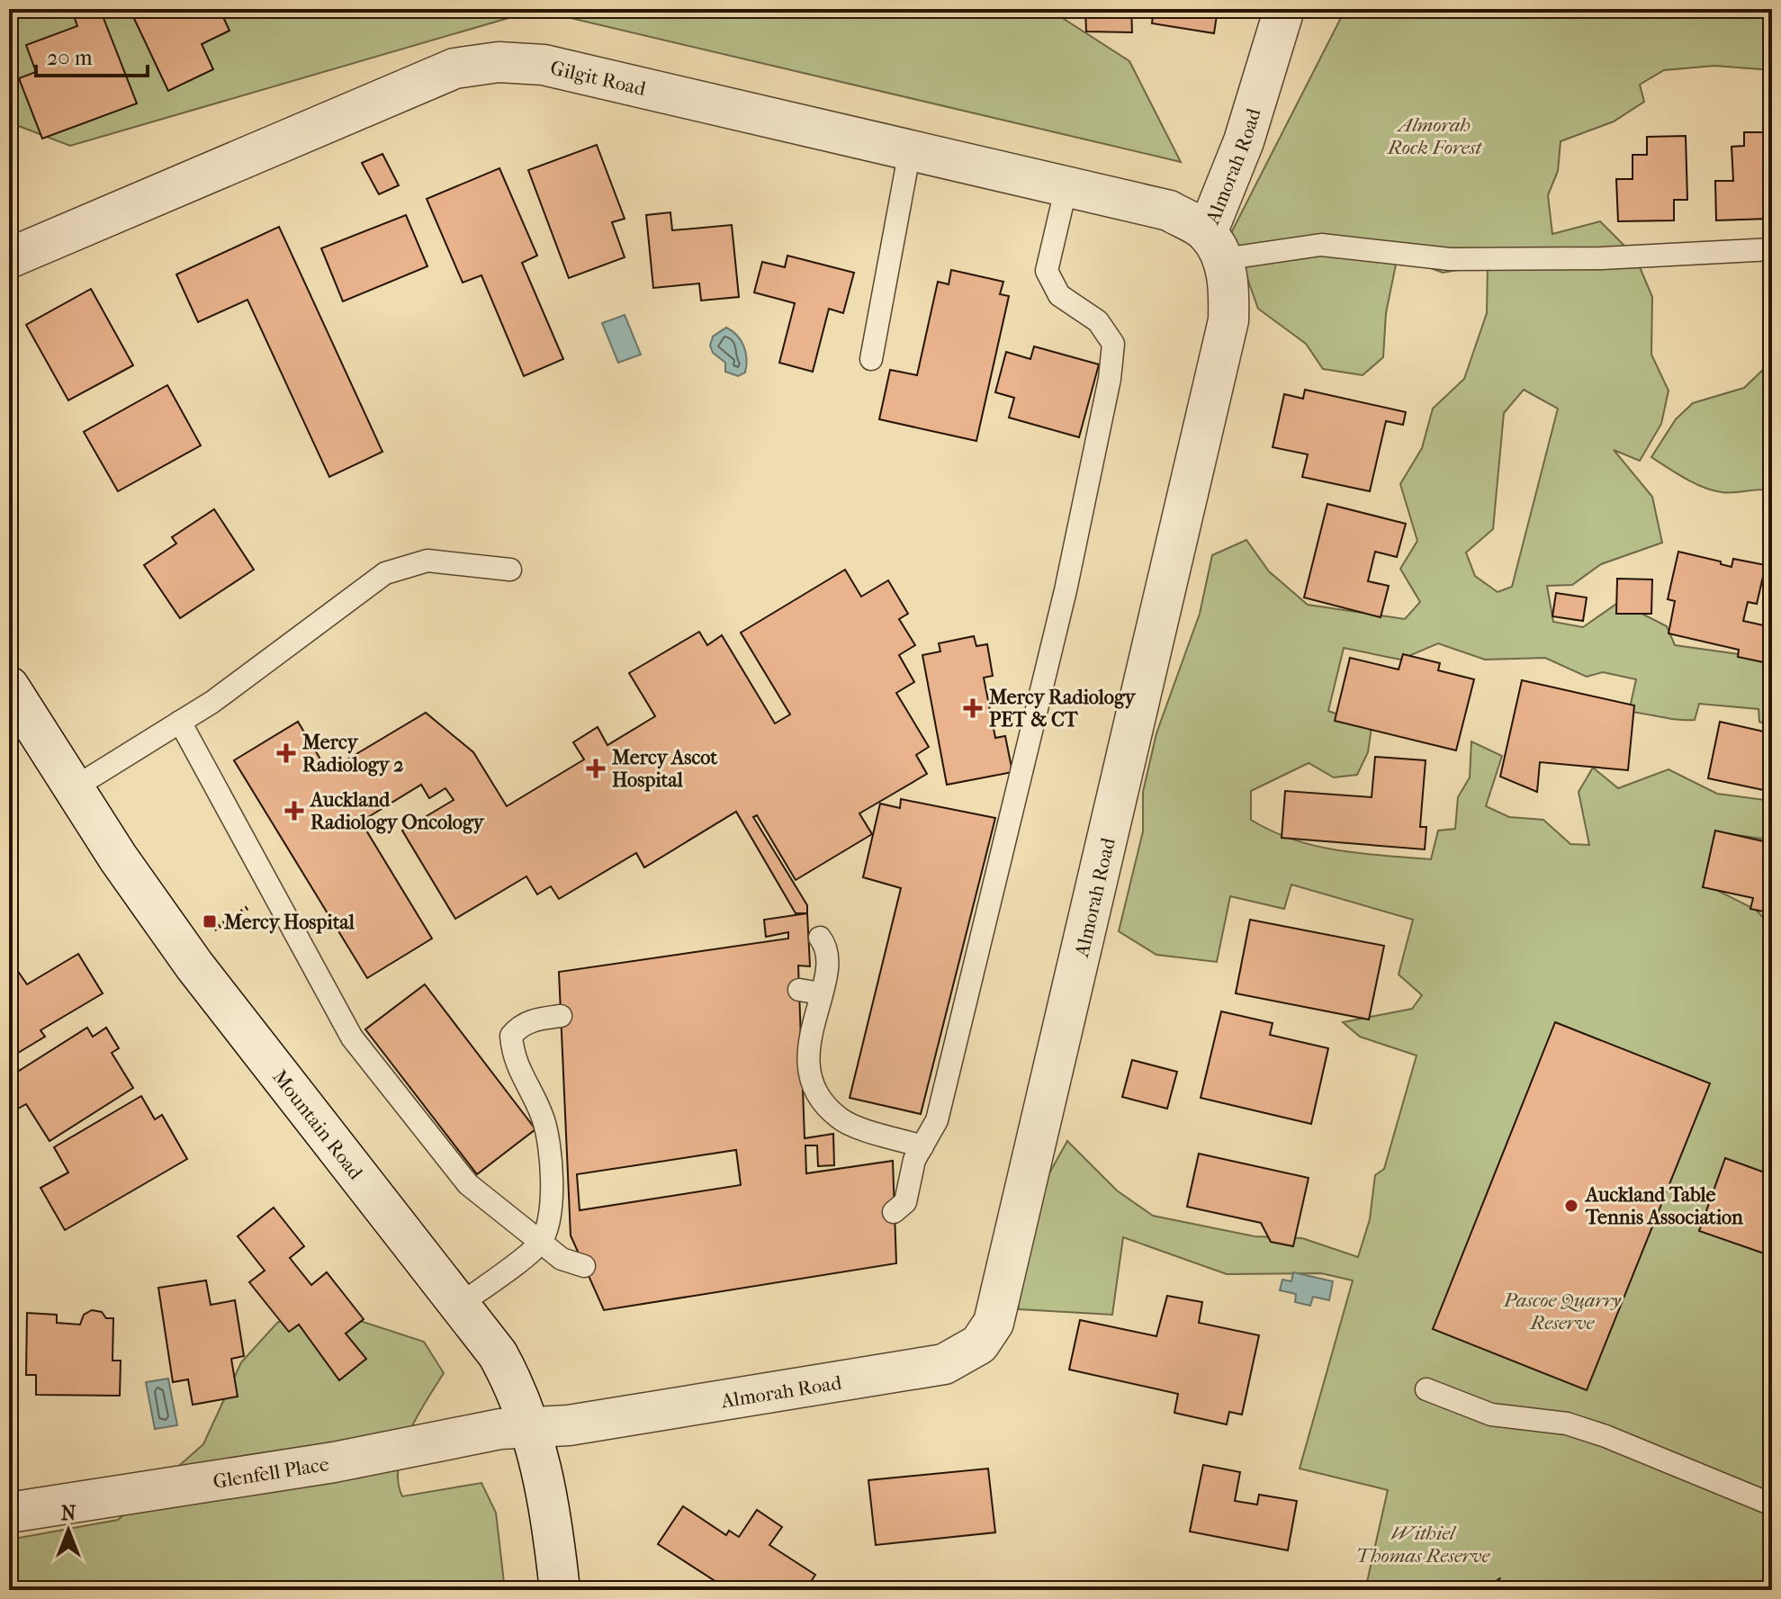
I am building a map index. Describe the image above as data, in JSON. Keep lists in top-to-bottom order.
{
  "streets": {
    "street": [
      "Gilgit Road",
      "Almorah Road",
      "Mountain Road",
      "Glenfell Place"
    ]
  },
  "crossings": [
    ["Gilgit Road", "Almorah Road"],
    ["Almorah Road", "Mountain Road"],
    ["Almorah Road", "Glenfell Place"],
    ["Mountain Road", "Glenfell Place"]
  ],
  "parks": ["Almorah Rock Forest", "Pascoe Quarry Reserve", "Withiel Thomas Reserve"],
  "places": {
    "health": [
      "Mercy Radiology PET & CT",
      "Mercy Radiology 2",
      "Mercy Ascot Hospital",
      "Auckland Radiology Oncology"
    ],
    "transit": ["Mercy Hospital"],
    "other": ["Auckland Table Tennis Association"]
  },
  "scale_bar": "20 m",
  "north": "top"
}
